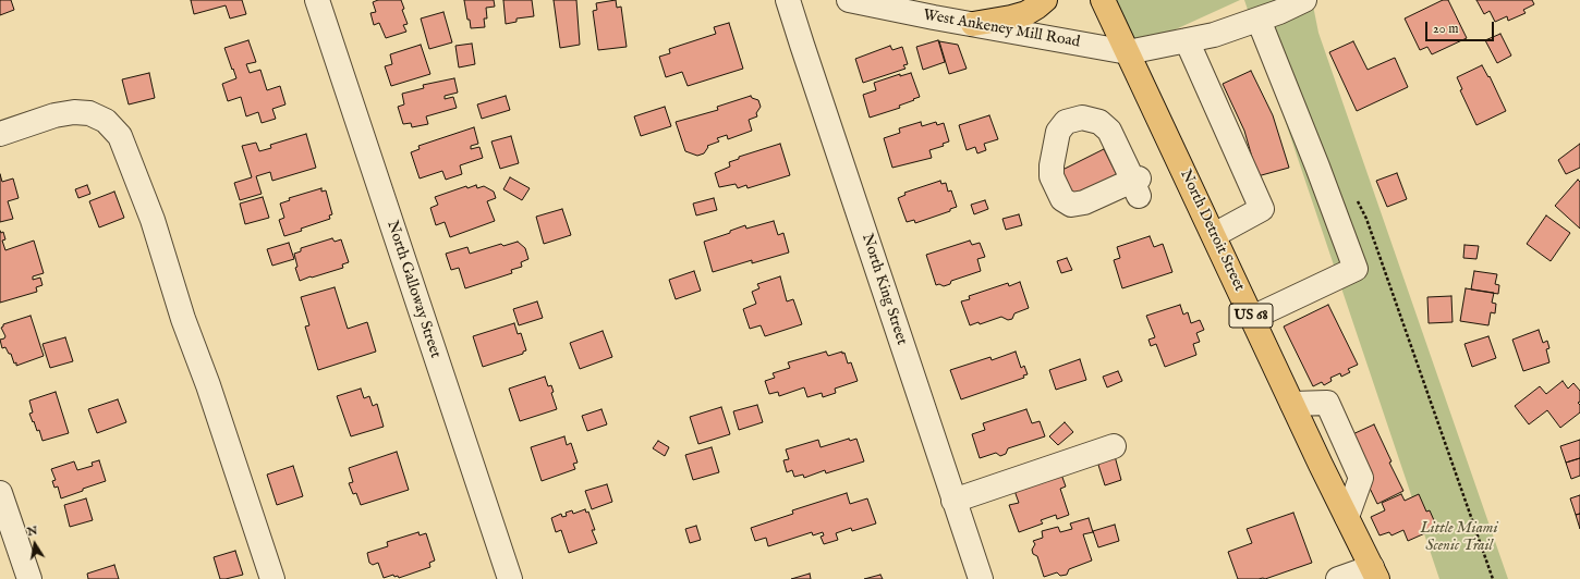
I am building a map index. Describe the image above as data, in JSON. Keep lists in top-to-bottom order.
{
  "streets": {
    "highway": ["North Detroit Street", "US 68"],
    "street": ["West Ankeney Mill Road", "North Galloway Street", "North King Street"]
  },
  "crossings": [
    ["West Ankeney Mill Road", "North Detroit Street"]
  ],
  "parks": ["Little Miami Scenic Trail"],
  "scale_bar": "20 m",
  "north": "top"
}
